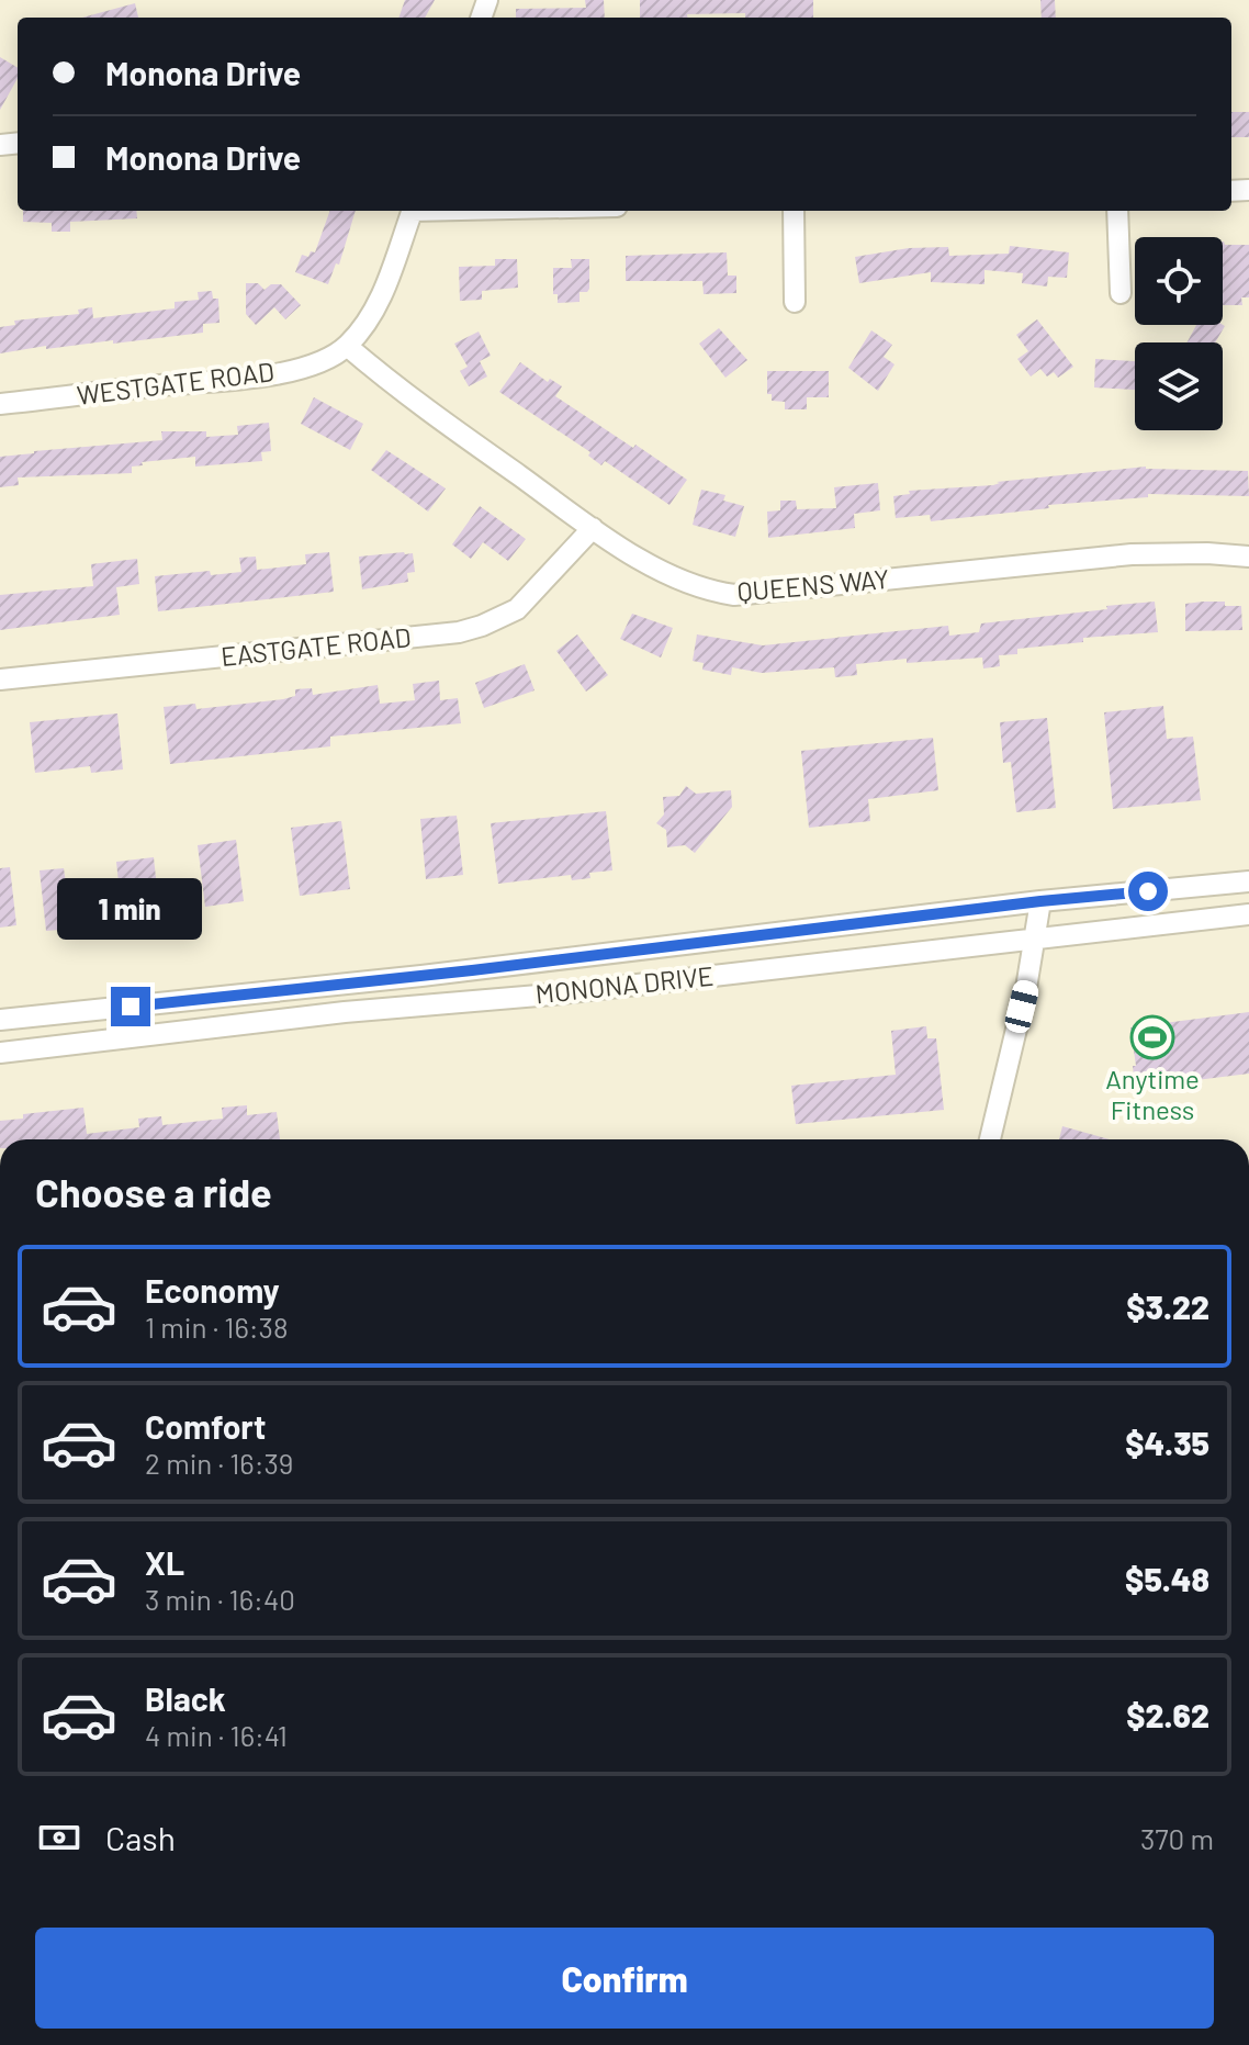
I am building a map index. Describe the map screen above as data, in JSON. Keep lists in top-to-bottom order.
{
  "streets": {
    "street": [
      "WESTGATE ROAD",
      "QUEENS WAY",
      "EASTGATE ROAD",
      "MONONA DRIVE"
    ]
  },
  "crossings": [
    ["WESTGATE ROAD", "QUEENS WAY"],
    ["QUEENS WAY", "EASTGATE ROAD"]
  ],
  "places": {
    "sports": ["Anytime Fitness"]
  },
  "page": {
    "banner": ["Monona Drive", "Monona Drive"],
    "bubble": "1 min",
    "heading": "Choose a ride",
    "list": [
      {
        "name": "Economy",
        "note": "1 min · 16:38",
        "value": "$3.22"
      },
      {
        "name": "Comfort",
        "note": "2 min · 16:39",
        "value": "$4.35"
      },
      {
        "name": "XL",
        "note": "3 min · 16:40",
        "value": "$5.48"
      },
      {
        "name": "Black",
        "note": "4 min · 16:41",
        "value": "$2.62"
      }
    ],
    "pay": ["Cash", "370 m"],
    "buttons": "Confirm"
  }
}
